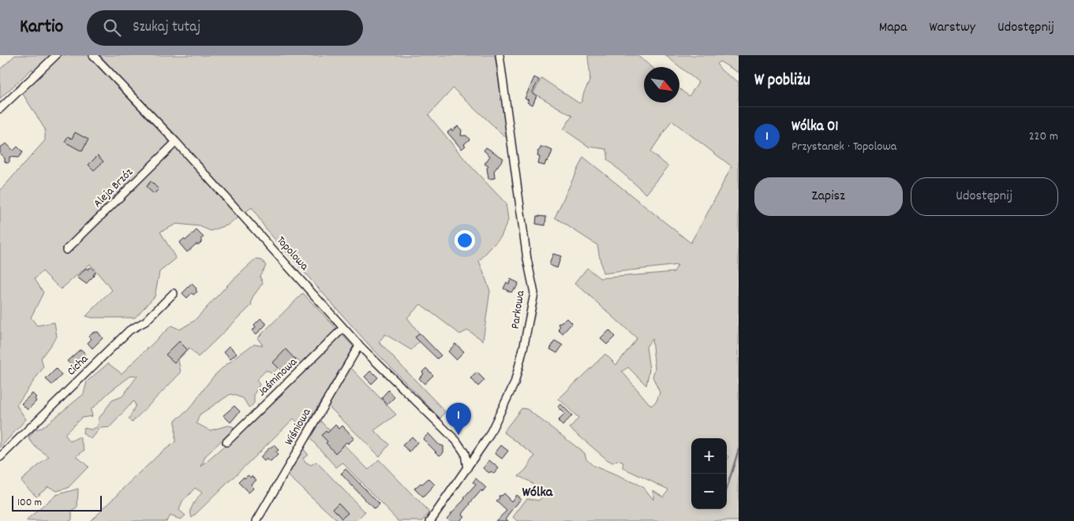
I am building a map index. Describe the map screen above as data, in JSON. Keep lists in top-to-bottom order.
{
  "streets": {
    "street": [
      "Aleja Brzóz",
      "Topolowa",
      "Parkowa",
      "Cicha",
      "Jaśminowa",
      "Wiśniowa"
    ]
  },
  "crossings": [
    ["Aleja Brzóz", "Topolowa"],
    ["Topolowa", "Parkowa"],
    ["Topolowa", "Jaśminowa"],
    ["Topolowa", "Wiśniowa"]
  ],
  "districts": ["Wólka"],
  "scale_bar": "100 m",
  "north": "bottom right",
  "page": {
    "header": "Kartio",
    "search": "Szukaj tutaj",
    "nav": ["Mapa", "Warstwy", "Udostępnij"],
    "heading": "W pobliżu",
    "list": [
      {
        "mark": "1",
        "name": "Wólka 01",
        "note": "Przystanek · Topolowa",
        "value": "220 m"
      }
    ],
    "buttons": ["Zapisz", "Udostępnij"],
    "pins": "1",
    "map_buttons": ["+", "−"],
    "scale": "100 m"
  }
}
